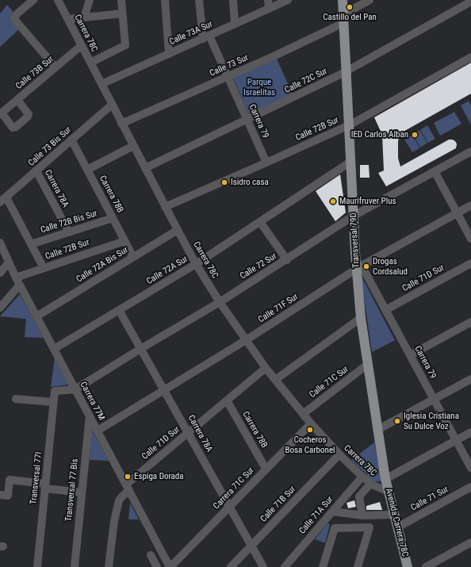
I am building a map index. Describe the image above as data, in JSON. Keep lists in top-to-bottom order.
{
  "streets": {
    "main road": ["Transversal 79D", "Avenida Carrera 78C"],
    "street": [
      "Carrera 78C",
      "Calle 73A Sur",
      "Calle 73 Sur",
      "Calle 73B Sur",
      "Calle 72C Sur",
      "Carrera 79",
      "Calle 72B Sur",
      "Calle 73 Bis Sur",
      "Carrera 78A",
      "Carrera 78B",
      "Calle 72B Bis Sur",
      "Calle 72A Bis Sur",
      "Calle 72 Sur",
      "Calle 72A Sur",
      "Calle 71D Sur",
      "Calle 71F Sur",
      "Calle 71C Sur",
      "Carrera 77M",
      "Transversal 77I",
      "Carrera 71C Sur",
      "Transversal 77 Bis",
      "Calle 71 Sur",
      "Calle 71B Sur",
      "Calle 71A Sur"
    ]
  },
  "crossings": [
    ["Carrera 78C", "Calle 73A Sur"],
    ["Carrera 78C", "Calle 73 Sur"],
    ["Carrera 78C", "Calle 73B Sur"],
    ["Carrera 78C", "Calle 72C Sur"],
    ["Carrera 78C", "Calle 72B Sur"],
    ["Carrera 78C", "Calle 73 Bis Sur"],
    ["Carrera 78C", "Calle 72A Bis Sur"],
    ["Carrera 78C", "Calle 72 Sur"],
    ["Carrera 78C", "Calle 72A Sur"],
    ["Carrera 78C", "Calle 71D Sur"],
    ["Carrera 78C", "Calle 71F Sur"],
    ["Carrera 78C", "Calle 71C Sur"],
    ["Carrera 78C", "Carrera 71C Sur"],
    ["Carrera 78C", "Calle 71B Sur"],
    ["Carrera 78C", "Calle 71A Sur"],
    ["Carrera 78C", "Avenida Carrera 78C"],
    ["Calle 73A Sur", "Carrera 79"],
    ["Calle 73 Sur", "Carrera 79"],
    ["Calle 73 Sur", "Transversal 79D"],
    ["Calle 72C Sur", "Carrera 79"],
    ["Calle 72C Sur", "Transversal 79D"],
    ["Carrera 79", "Calle 72B Sur"],
    ["Carrera 79", "Transversal 79D"],
    ["Carrera 79", "Calle 71D Sur"],
    ["Carrera 79", "Calle 71F Sur"],
    ["Calle 72B Sur", "Carrera 78B"],
    ["Calle 72B Sur", "Transversal 79D"],
    ["Calle 72B Sur", "Carrera 77M"],
    ["Calle 73 Bis Sur", "Carrera 78A"],
    ["Calle 73 Bis Sur", "Carrera 78B"],
    ["Carrera 78A", "Calle 72B Bis Sur"],
    ["Carrera 78A", "Calle 72 Sur"],
    ["Carrera 78A", "Calle 72A Sur"],
    ["Carrera 78A", "Calle 71D Sur"],
    ["Carrera 78A", "Calle 71F Sur"],
    ["Carrera 78A", "Carrera 71C Sur"],
    ["Carrera 78A", "Calle 71B Sur"],
    ["Carrera 78B", "Calle 72B Bis Sur"],
    ["Carrera 78B", "Calle 72A Bis Sur"],
    ["Carrera 78B", "Calle 71D Sur"],
    ["Carrera 78B", "Carrera 71C Sur"],
    ["Transversal 79D", "Calle 72 Sur"],
    ["Transversal 79D", "Calle 72A Sur"],
    ["Transversal 79D", "Calle 71F Sur"],
    ["Transversal 79D", "Calle 71C Sur"],
    ["Transversal 79D", "Avenida Carrera 78C"],
    ["Calle 72A Bis Sur", "Carrera 77M"],
    ["Calle 72 Sur", "Carrera 77M"],
    ["Calle 72 Sur", "Transversal 77I"],
    ["Calle 72A Sur", "Carrera 77M"],
    ["Calle 71D Sur", "Carrera 77M"],
    ["Calle 71F Sur", "Carrera 77M"],
    ["Carrera 77M", "Carrera 71C Sur"],
    ["Carrera 77M", "Transversal 77 Bis"],
    ["Calle 71 Sur", "Avenida Carrera 78C"]
  ],
  "parks": ["Parque Israelitas"],
  "places": [
    "Castillo del Pan",
    "IED Carlos Alban",
    "Isidro casa",
    "Maurifruver Plus",
    "Drogas Cordsalud",
    "Iglesia Cristiana Su Dulce Voz",
    "Cocheros Bosa Carbonel",
    "Espiga Dorada"
  ]
}
